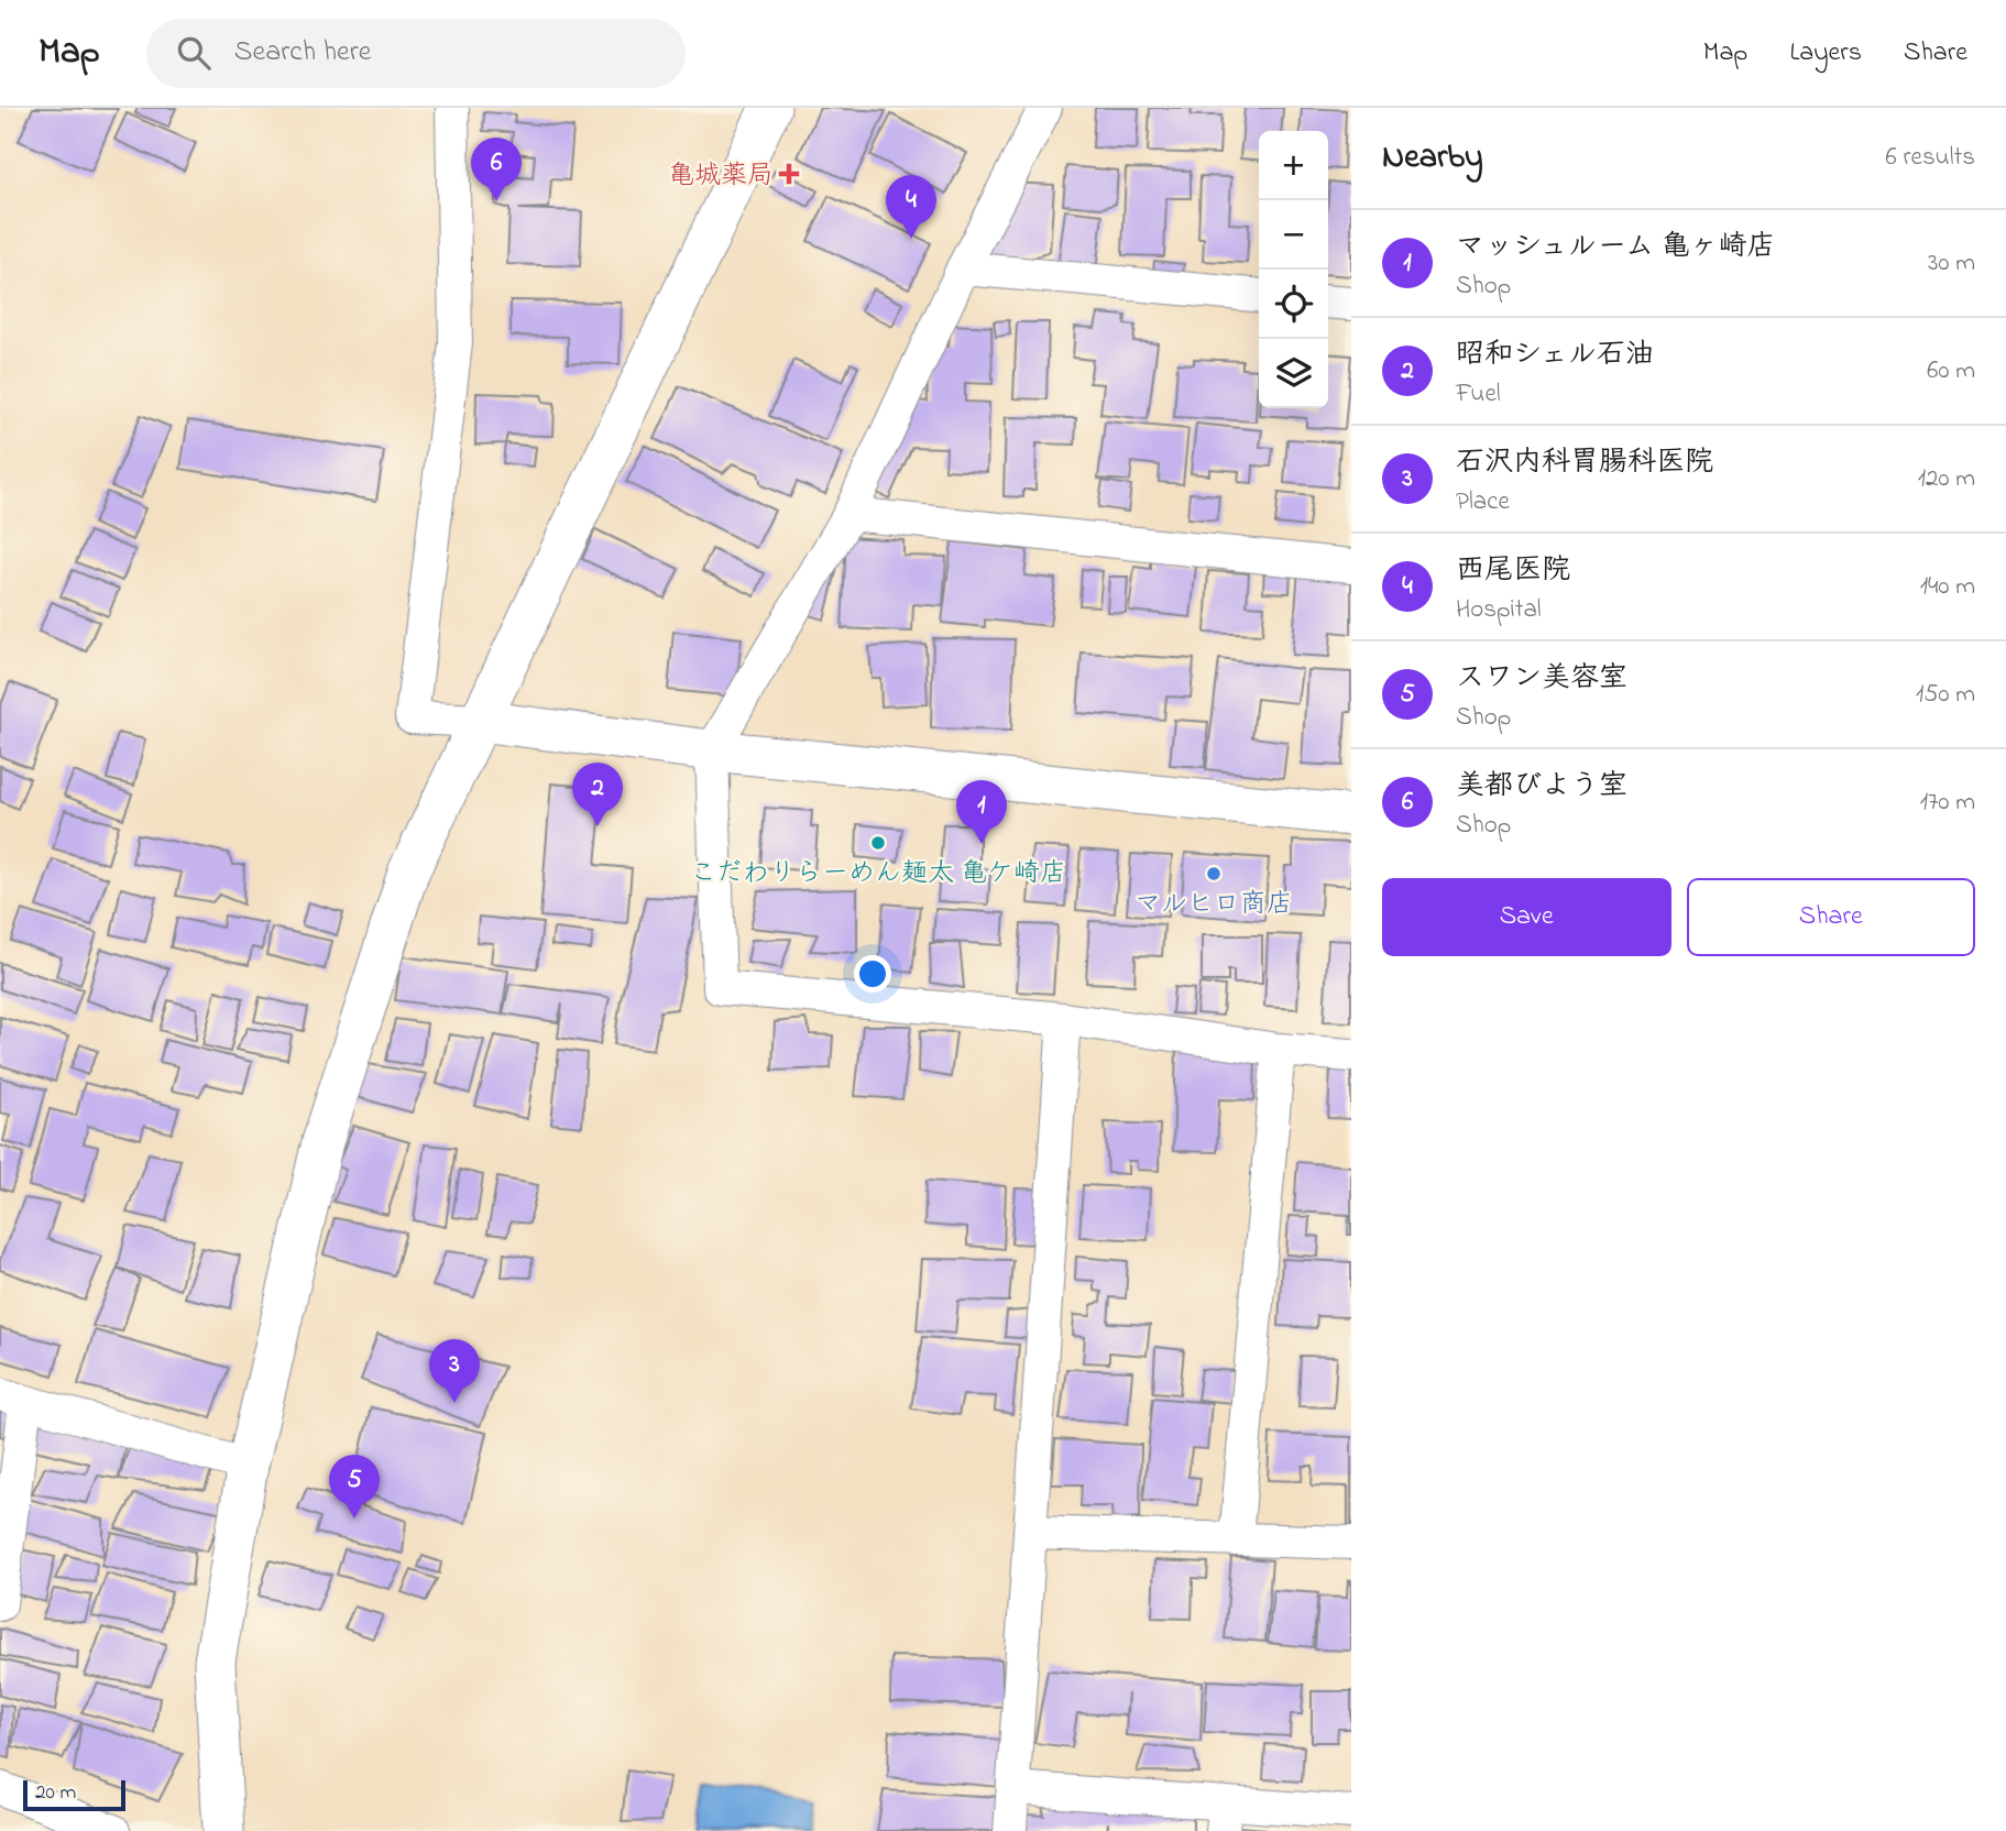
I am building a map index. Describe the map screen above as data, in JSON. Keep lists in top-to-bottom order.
{
  "places": {
    "health": ["亀城薬局"],
    "other": ["こだわりらーめん麺太 亀ケ崎店", "マルヒロ商店"]
  },
  "scale_bar": "20 m",
  "page": {
    "header": "Map",
    "search": "Search here",
    "nav": ["Map", "Layers", "Share"],
    "heading": ["Nearby", "6 results"],
    "map_buttons": ["+", "−"],
    "pins": [
      "6",
      "4",
      "2",
      "1",
      "3",
      "5"
    ],
    "list": [
      {
        "mark": "1",
        "name": "マッシュルーム 亀ヶ崎店",
        "note": "Shop",
        "value": "30 m"
      },
      {
        "mark": "2",
        "name": "昭和シェル石油",
        "note": "Fuel",
        "value": "60 m"
      },
      {
        "mark": "3",
        "name": "石沢内科胃腸科医院",
        "note": "Place",
        "value": "120 m"
      },
      {
        "mark": "4",
        "name": "西尾医院",
        "note": "Hospital",
        "value": "140 m"
      },
      {
        "mark": "5",
        "name": "スワン美容室",
        "note": "Shop",
        "value": "150 m"
      },
      {
        "mark": "6",
        "name": "美都びよう室",
        "note": "Shop",
        "value": "170 m"
      }
    ],
    "buttons": ["Save", "Share"],
    "scale": "20 m"
  }
}
